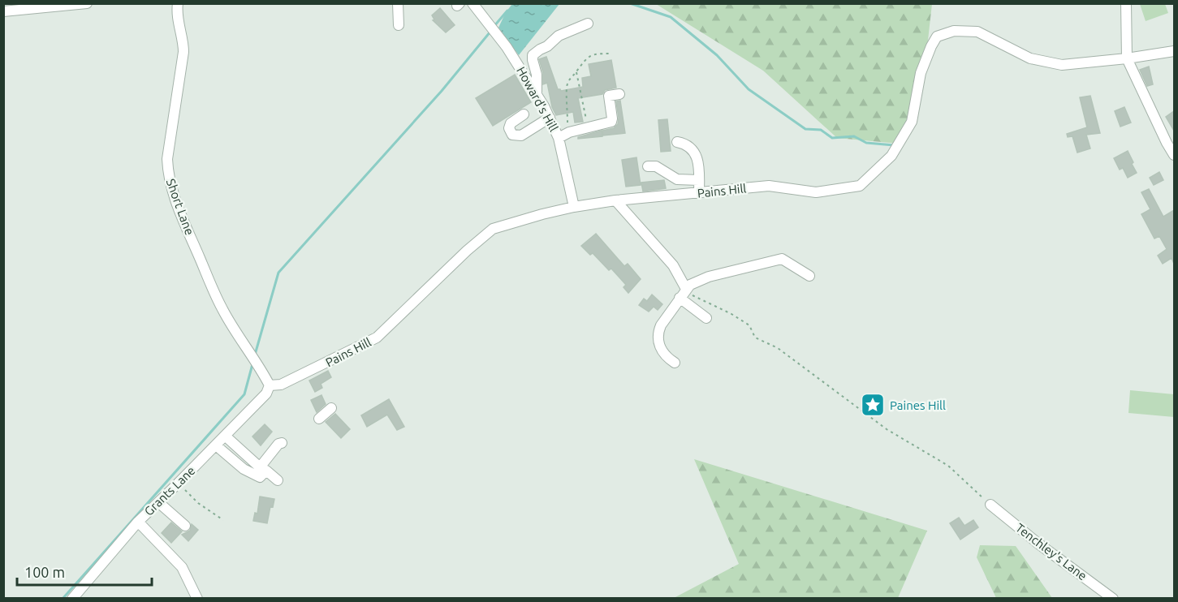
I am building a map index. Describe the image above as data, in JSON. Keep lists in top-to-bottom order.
{
  "streets": {
    "street": [
      "Howard's Hill",
      "Pains Hill",
      "Short Lane",
      "Grants Lane",
      "Tenchley's Lane"
    ]
  },
  "crossings": [
    ["Howard's Hill", "Pains Hill"],
    ["Pains Hill", "Short Lane"],
    ["Pains Hill", "Grants Lane"],
    ["Short Lane", "Grants Lane"]
  ],
  "places": {
    "place": ["Paines Hill"]
  },
  "scale_bar": "100 m"
}
